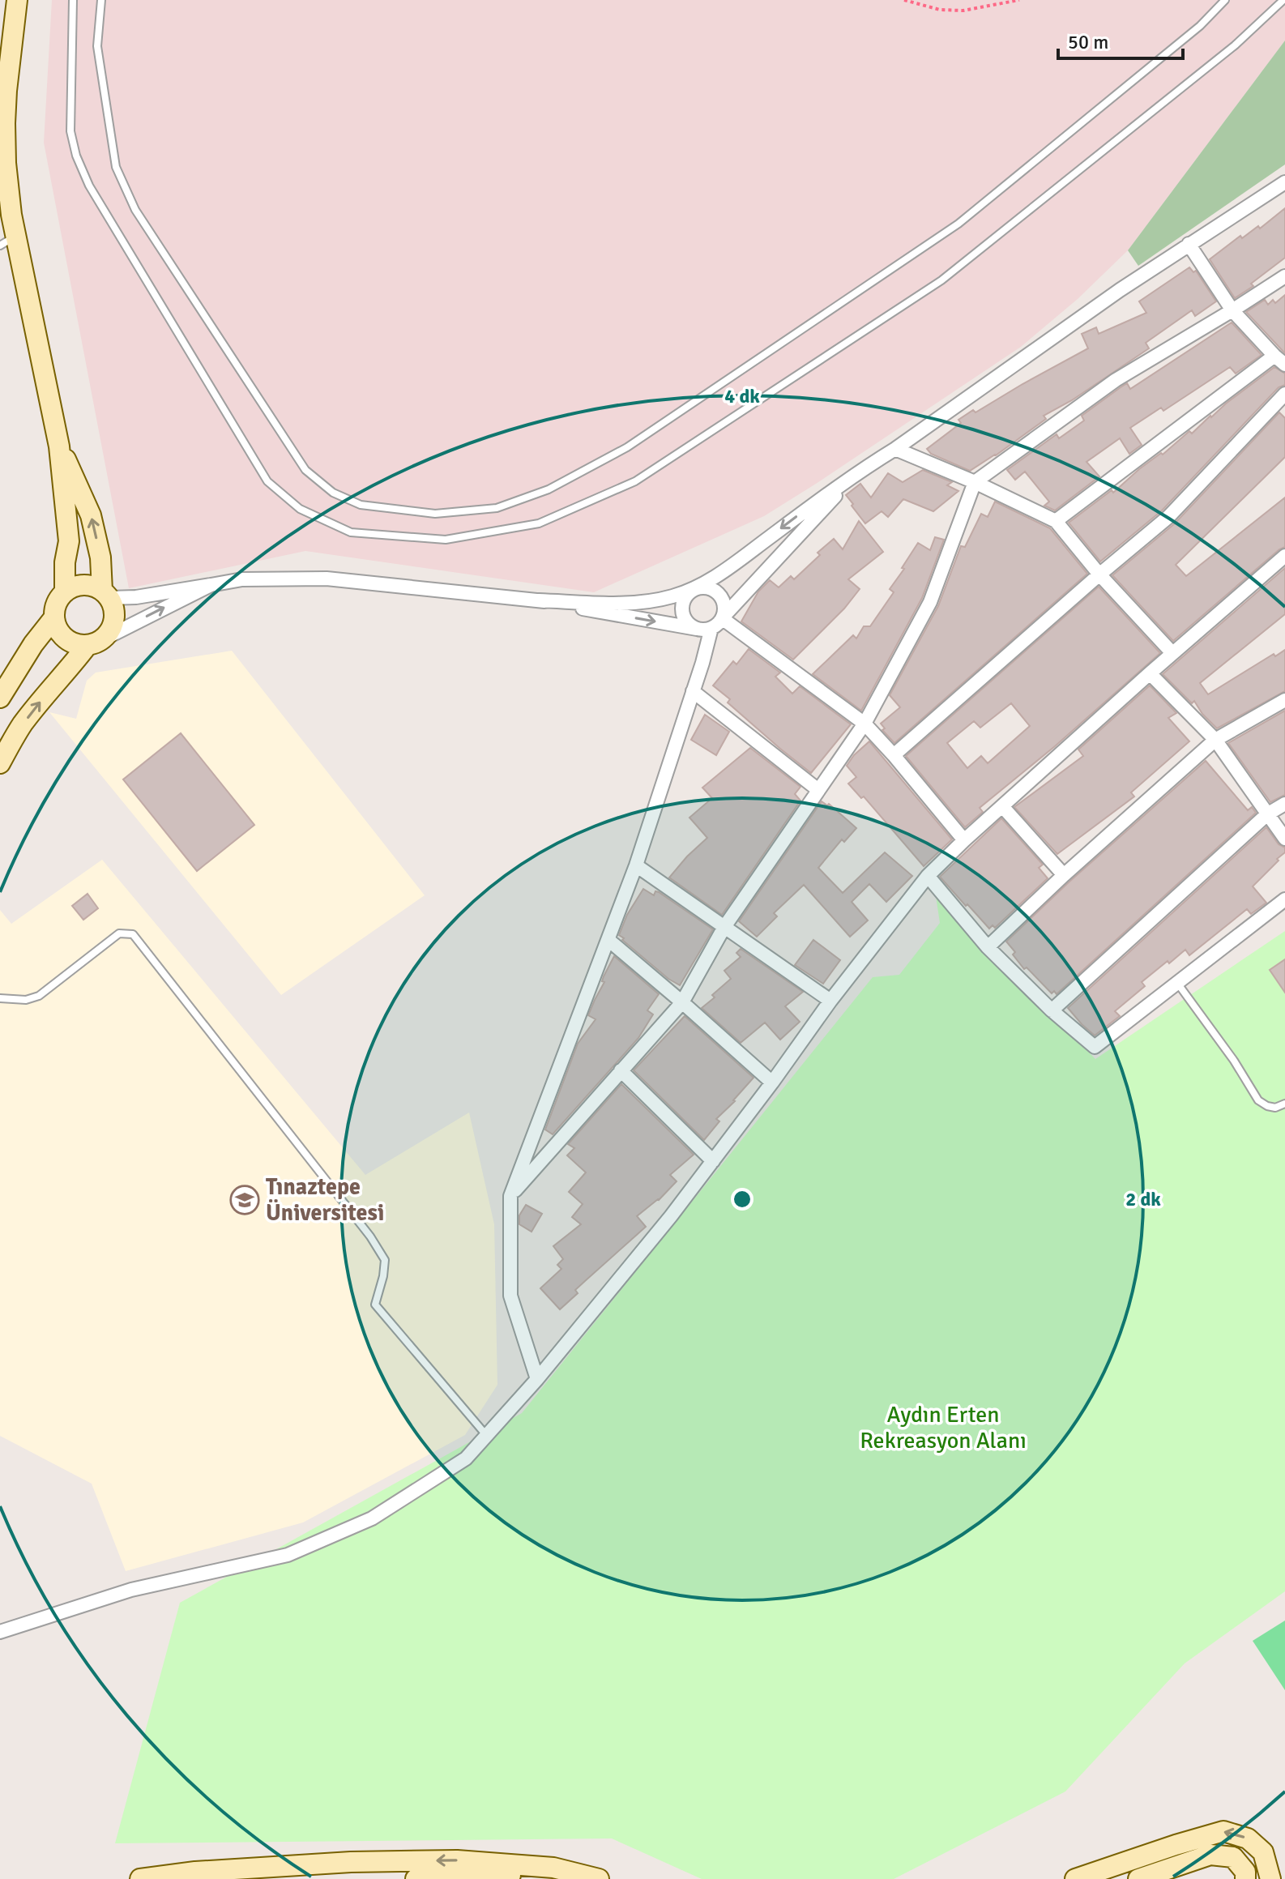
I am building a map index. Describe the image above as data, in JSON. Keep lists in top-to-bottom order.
{
  "parks": ["Aydın Erten Rekreasyon Alanı"],
  "places": {
    "school or university": ["Tınaztepe Üniversitesi"]
  },
  "scale_bar": "50 m",
  "rings": ["4 dk", "2 dk"]
}
